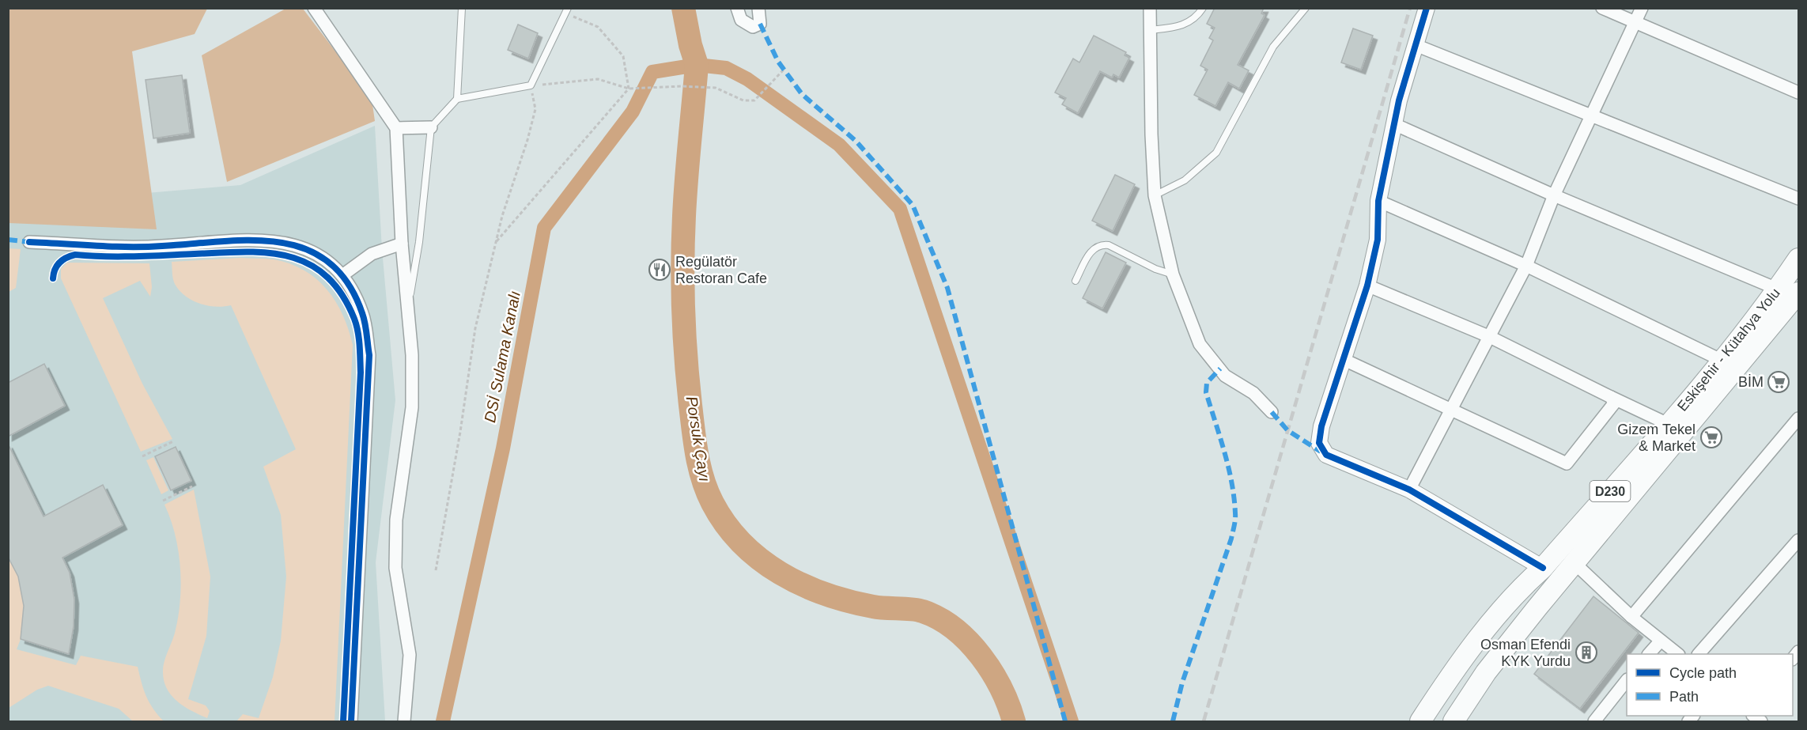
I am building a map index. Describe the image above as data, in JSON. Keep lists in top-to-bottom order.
{
  "streets": {
    "highway": ["Eskişehir - Kütahya Yolu", "D230"]
  },
  "water": ["DSİ Sulama Kanalı", "Porsuk Çayı"],
  "places": {
    "restaurant": ["Regülatör Restoran Cafe"],
    "supermarket": ["BİM", "Gizem Tekel & Market"],
    "building": ["Osman Efendi KYK Yurdu"]
  },
  "legend": ["Cycle path", "Path"]
}
